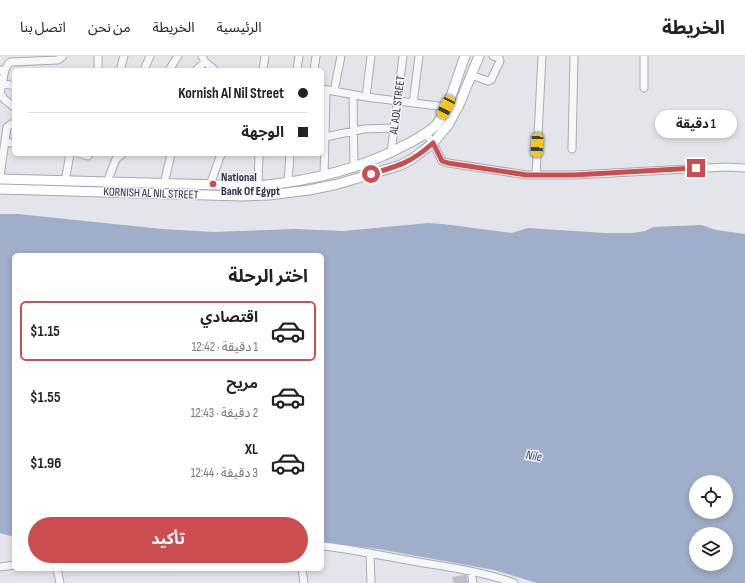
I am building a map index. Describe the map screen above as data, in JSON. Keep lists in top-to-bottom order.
{
  "streets": {
    "main road": ["KORNISH AL NIL STREET"],
    "street": ["AL ADL STREET"]
  },
  "crossings": [
    ["AL ADL STREET", "KORNISH AL NIL STREET"]
  ],
  "water": ["Nile"],
  "places": ["National Bank Of Egypt"],
  "page": {
    "header": "الخريطة",
    "nav": [
      "الرئيسية",
      "الخريطة",
      "من نحن",
      "اتصل بنا"
    ],
    "banner": ["Kornish Al Nil Street", "الوجهة"],
    "bubble": "1 دقيقة",
    "heading": "اختر الرحلة",
    "list": [
      {
        "name": "اقتصادي",
        "note": "1 دقيقة · 12:42",
        "value": "$1.15"
      },
      {
        "name": "مريح",
        "note": "2 دقيقة · 12:43",
        "value": "$1.55"
      },
      {
        "name": "XL",
        "note": "3 دقيقة · 12:44",
        "value": "$1.96"
      }
    ],
    "buttons": "تأكيد"
  }
}
